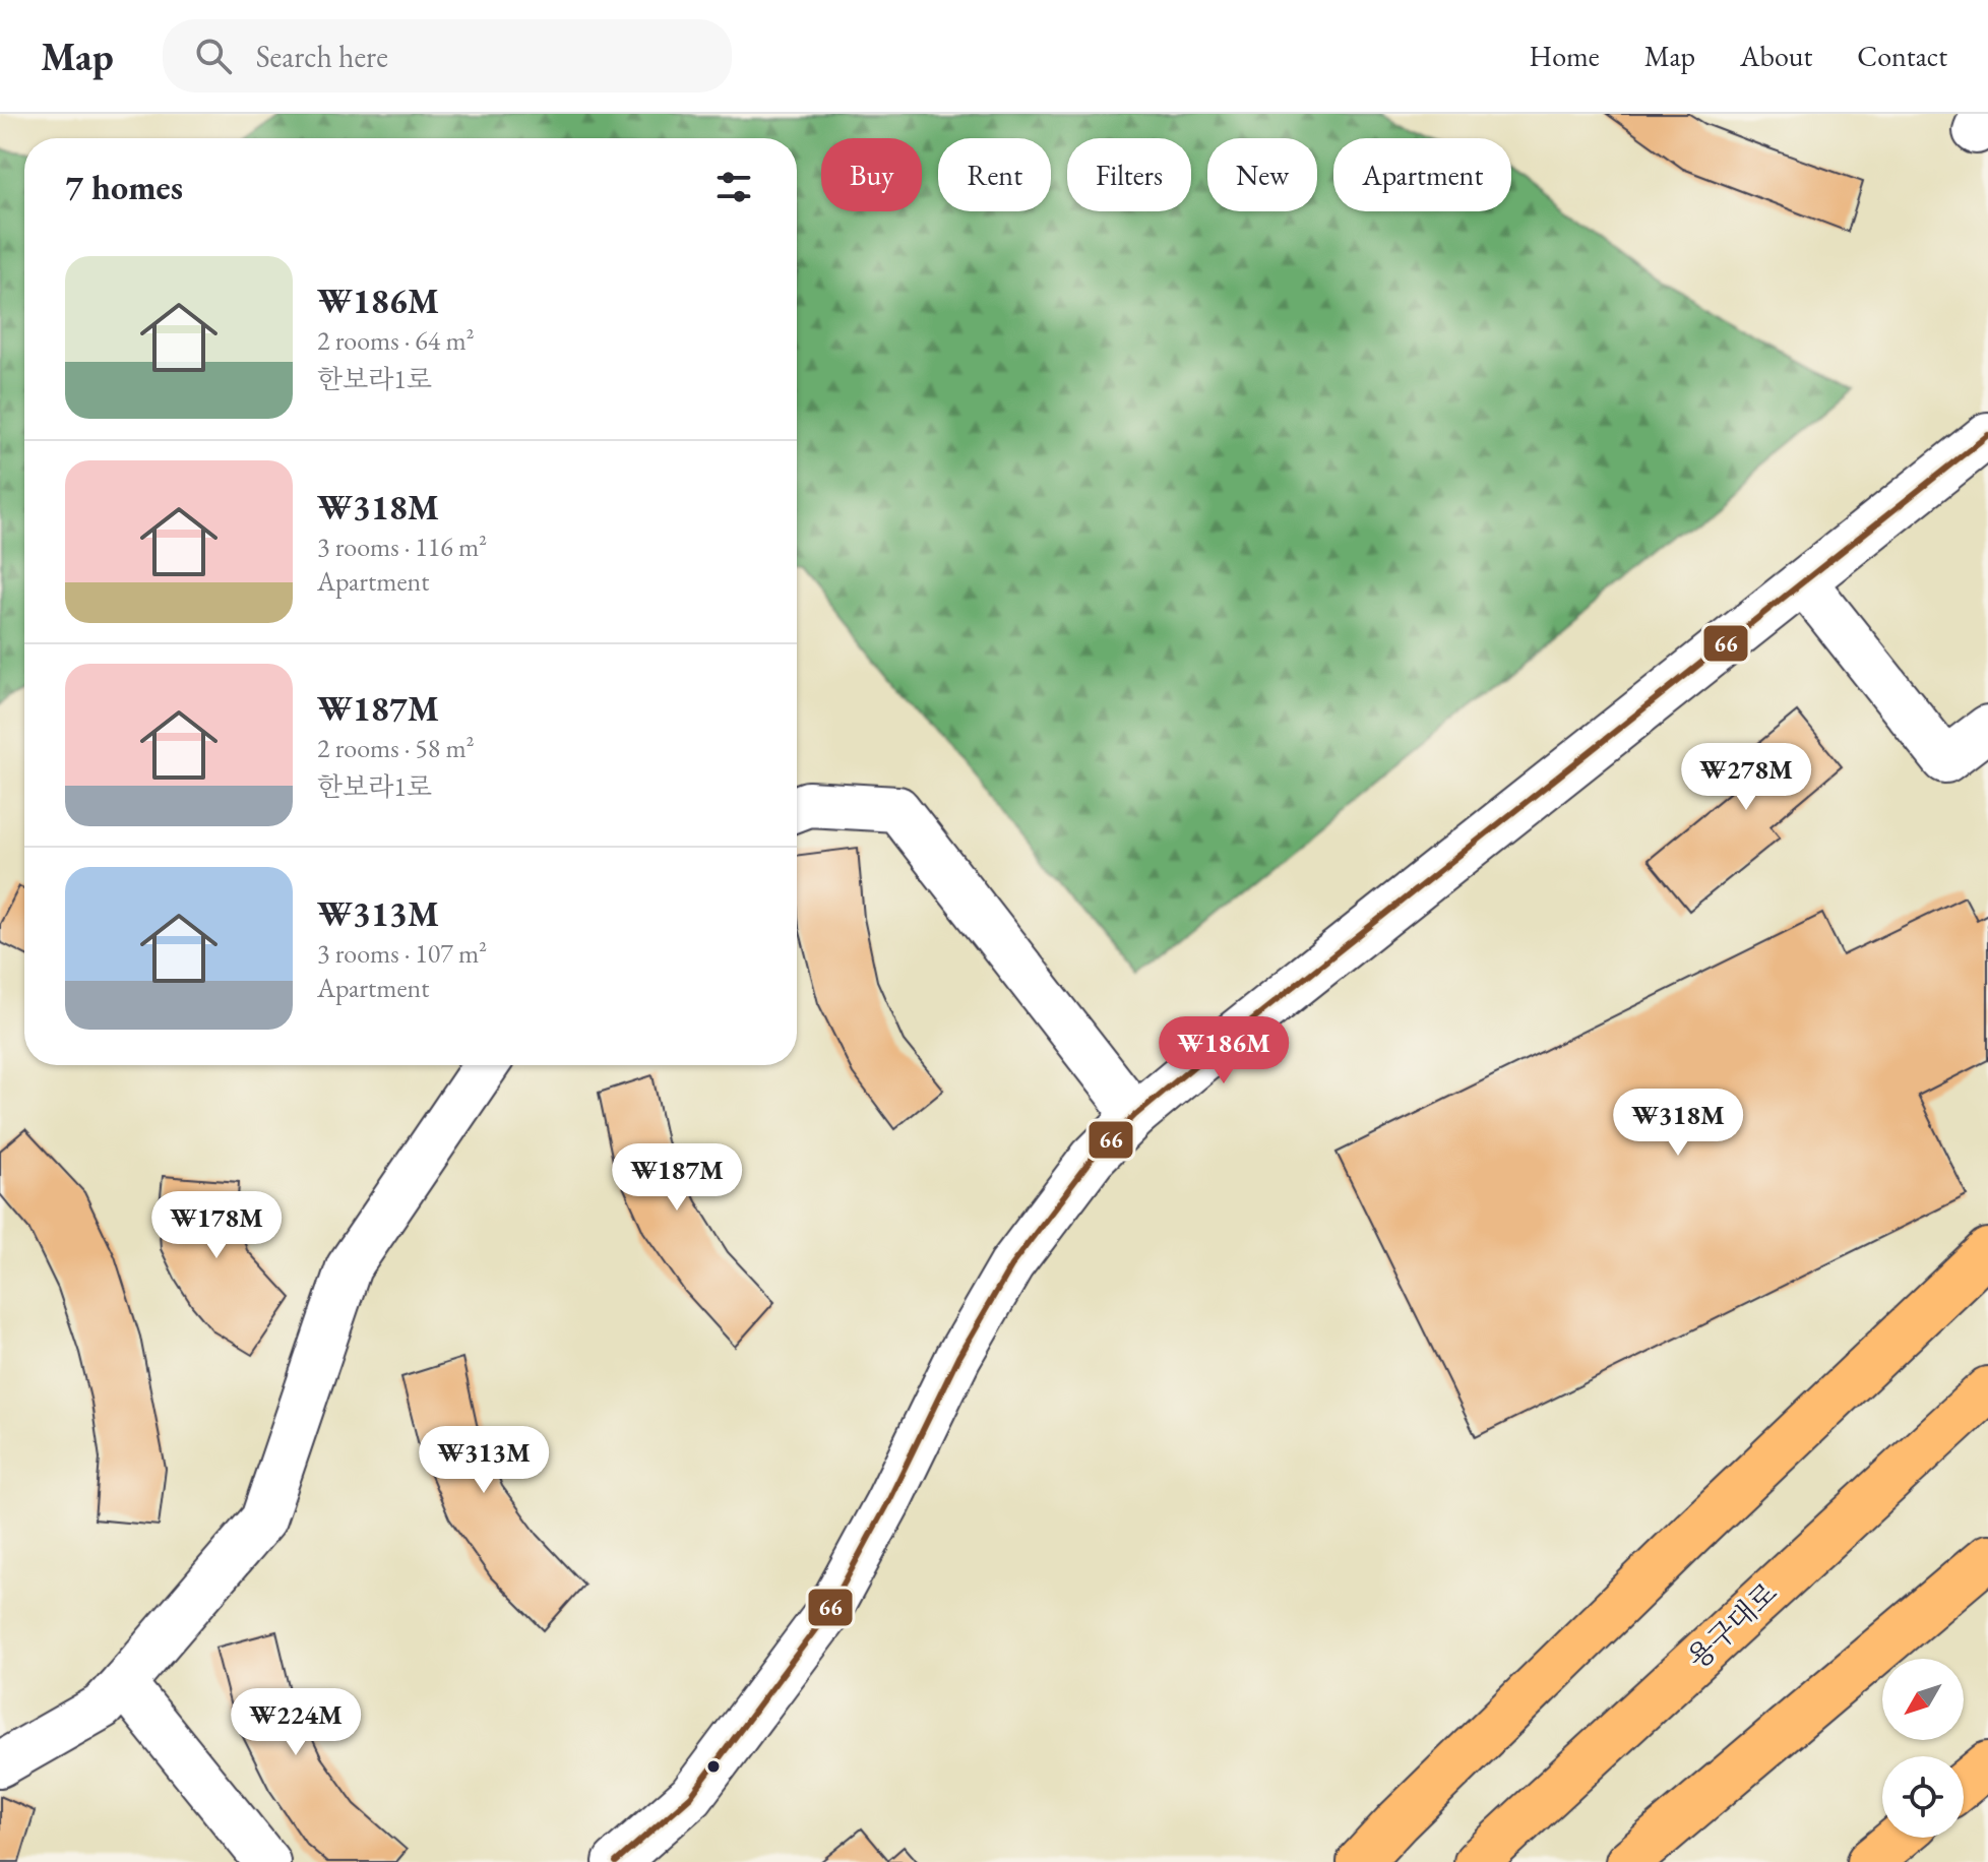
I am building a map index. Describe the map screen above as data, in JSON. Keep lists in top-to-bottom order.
{
  "streets": {
    "highway": ["용구대로"]
  },
  "lines": ["transit line 66"],
  "north": "bottom left",
  "page": {
    "header": "Map",
    "search": "Search here",
    "nav": [
      "Home",
      "Map",
      "About",
      "Contact"
    ],
    "chip": [
      "Buy",
      "Rent",
      "Filters",
      "New",
      "Apartment"
    ],
    "heading": "7 homes",
    "list": [
      {
        "name": "₩186M",
        "note": "2 rooms · 64 m² · 한보라1로"
      },
      {
        "name": "₩318M",
        "note": "3 rooms · 116 m² · Apartment"
      },
      {
        "name": "₩187M",
        "note": "2 rooms · 58 m² · 한보라1로"
      },
      {
        "name": "₩313M",
        "note": "3 rooms · 107 m² · Apartment"
      }
    ],
    "price": [
      "₩278M",
      "₩186M",
      "₩318M",
      "₩187M",
      "₩178M",
      "₩313M",
      "₩224M"
    ]
  }
}
